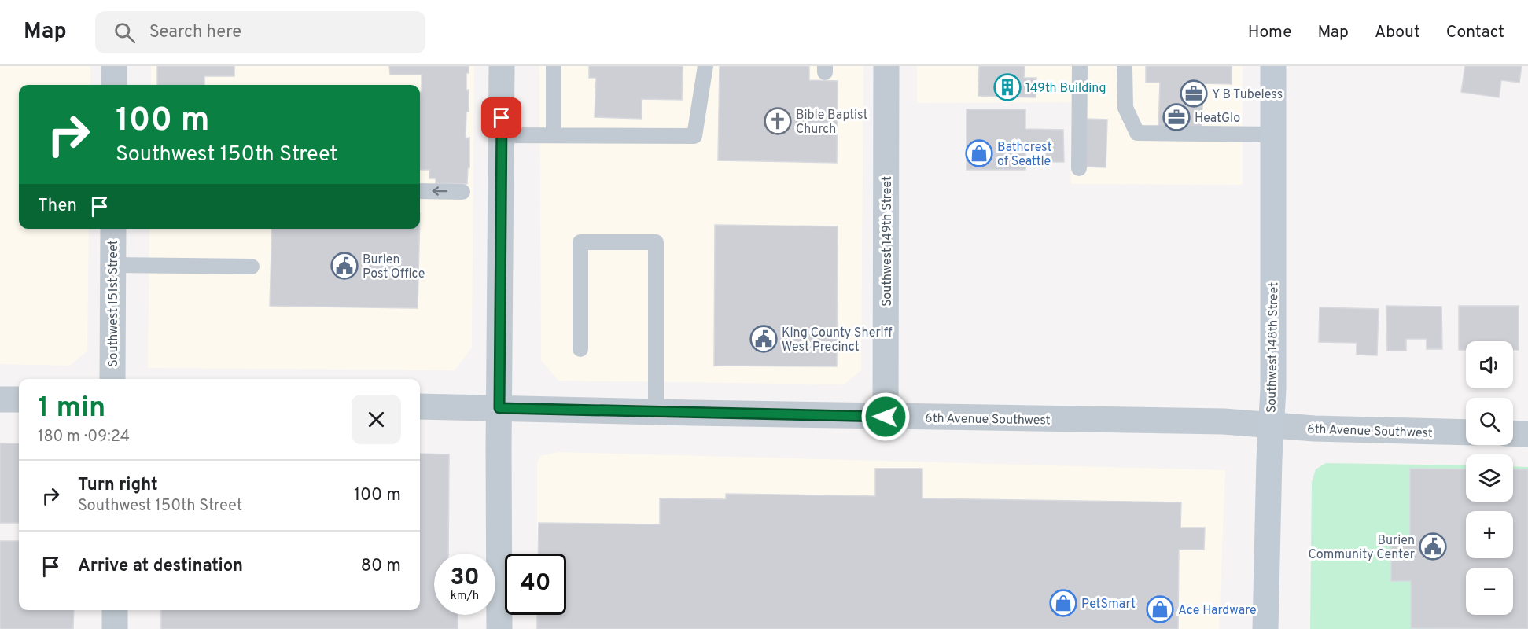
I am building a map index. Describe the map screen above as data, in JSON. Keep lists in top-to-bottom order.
{
  "streets": {
    "main road": ["Southwest 148th Street"],
    "street": ["Southwest 149th Street", "Southwest 151st Street", "6th Avenue Southwest"]
  },
  "crossings": [
    ["Southwest 149th Street", "6th Avenue Southwest"],
    ["Southwest 148th Street", "6th Avenue Southwest"]
  ],
  "places": {
    "building": ["149th Building"],
    "office": ["Y B Tubeless", "HeatGlo"],
    "church": ["Bible Baptist Church"],
    "shop": ["Bathcrest of Seattle", "PetSmart", "Ace Hardware"],
    "public building": ["Burien Post Office", "King County Sheriff West Precinct", "Burien Community Center"]
  },
  "page": {
    "header": "Map",
    "search": "Search here",
    "nav": [
      "Home",
      "Map",
      "About",
      "Contact"
    ],
    "turn": ["100 m", "Southwest 150th Street"],
    "then": "Then",
    "map_buttons": ["+", "−"],
    "heading": ["1 min", "180 m · 09:24"],
    "list": [
      {
        "name": "Turn right",
        "note": "Southwest 150th Street",
        "value": "100 m"
      },
      {
        "name": "Arrive at destination",
        "value": "80 m"
      }
    ],
    "speed": "30 km/h",
    "limit": "40"
  }
}
